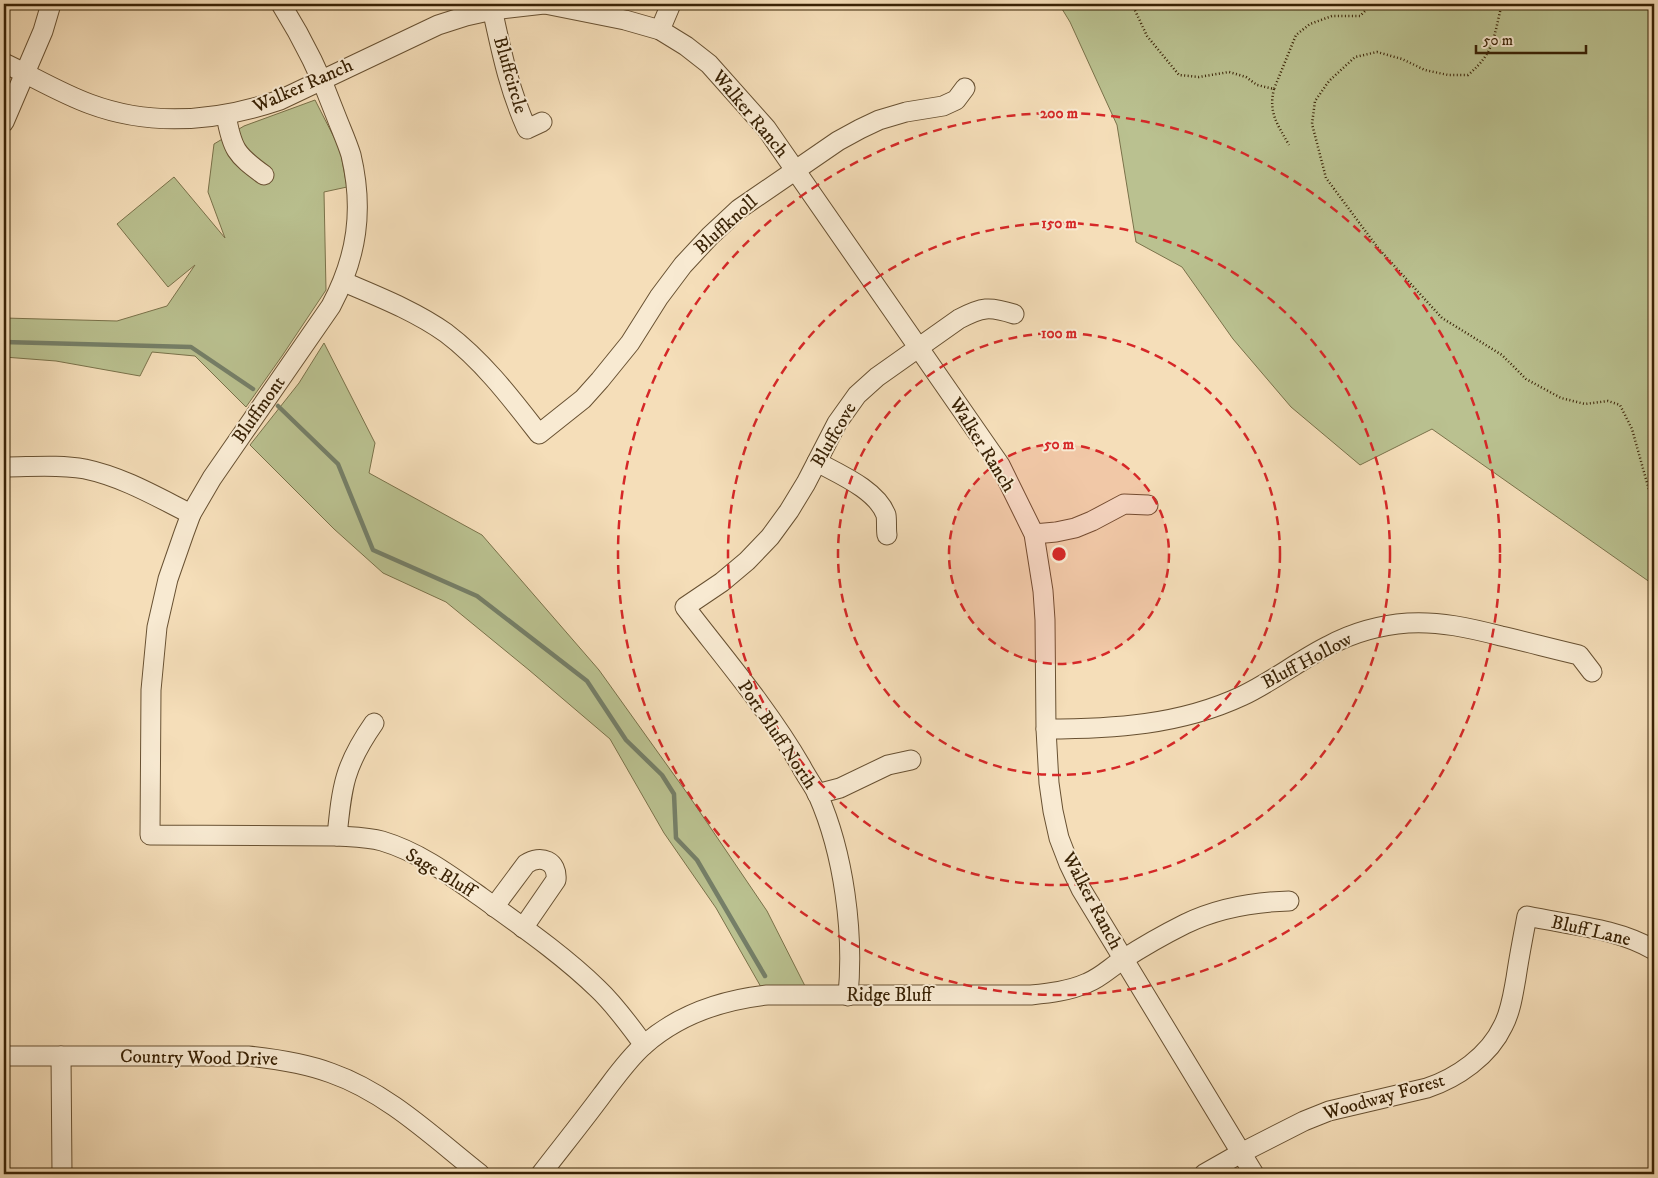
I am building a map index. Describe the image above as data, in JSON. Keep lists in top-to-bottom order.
{
  "streets": {
    "street": [
      "Bluffcircle",
      "Walker Ranch",
      "Bluffknoll",
      "Bluffmont",
      "Bluffcove",
      "Bluff Hollow",
      "Port Bluff North",
      "Sage Bluff",
      "Bluff Lane",
      "Ridge Bluff",
      "Country Wood Drive",
      "Woodway Forest"
    ]
  },
  "crossings": [
    ["Bluffcircle", "Walker Ranch"],
    ["Walker Ranch", "Bluffknoll"],
    ["Walker Ranch", "Bluffmont"],
    ["Walker Ranch", "Bluffcove"],
    ["Walker Ranch", "Bluff Hollow"],
    ["Walker Ranch", "Ridge Bluff"],
    ["Walker Ranch", "Woodway Forest"],
    ["Bluffknoll", "Bluffmont"],
    ["Bluffmont", "Sage Bluff"],
    ["Bluffcove", "Port Bluff North"],
    ["Port Bluff North", "Ridge Bluff"],
    ["Sage Bluff", "Ridge Bluff"],
    ["Bluff Lane", "Woodway Forest"]
  ],
  "scale_bar": "50 m",
  "rings": [
    "200 m",
    "150 m",
    "100 m",
    "50 m"
  ]
}
